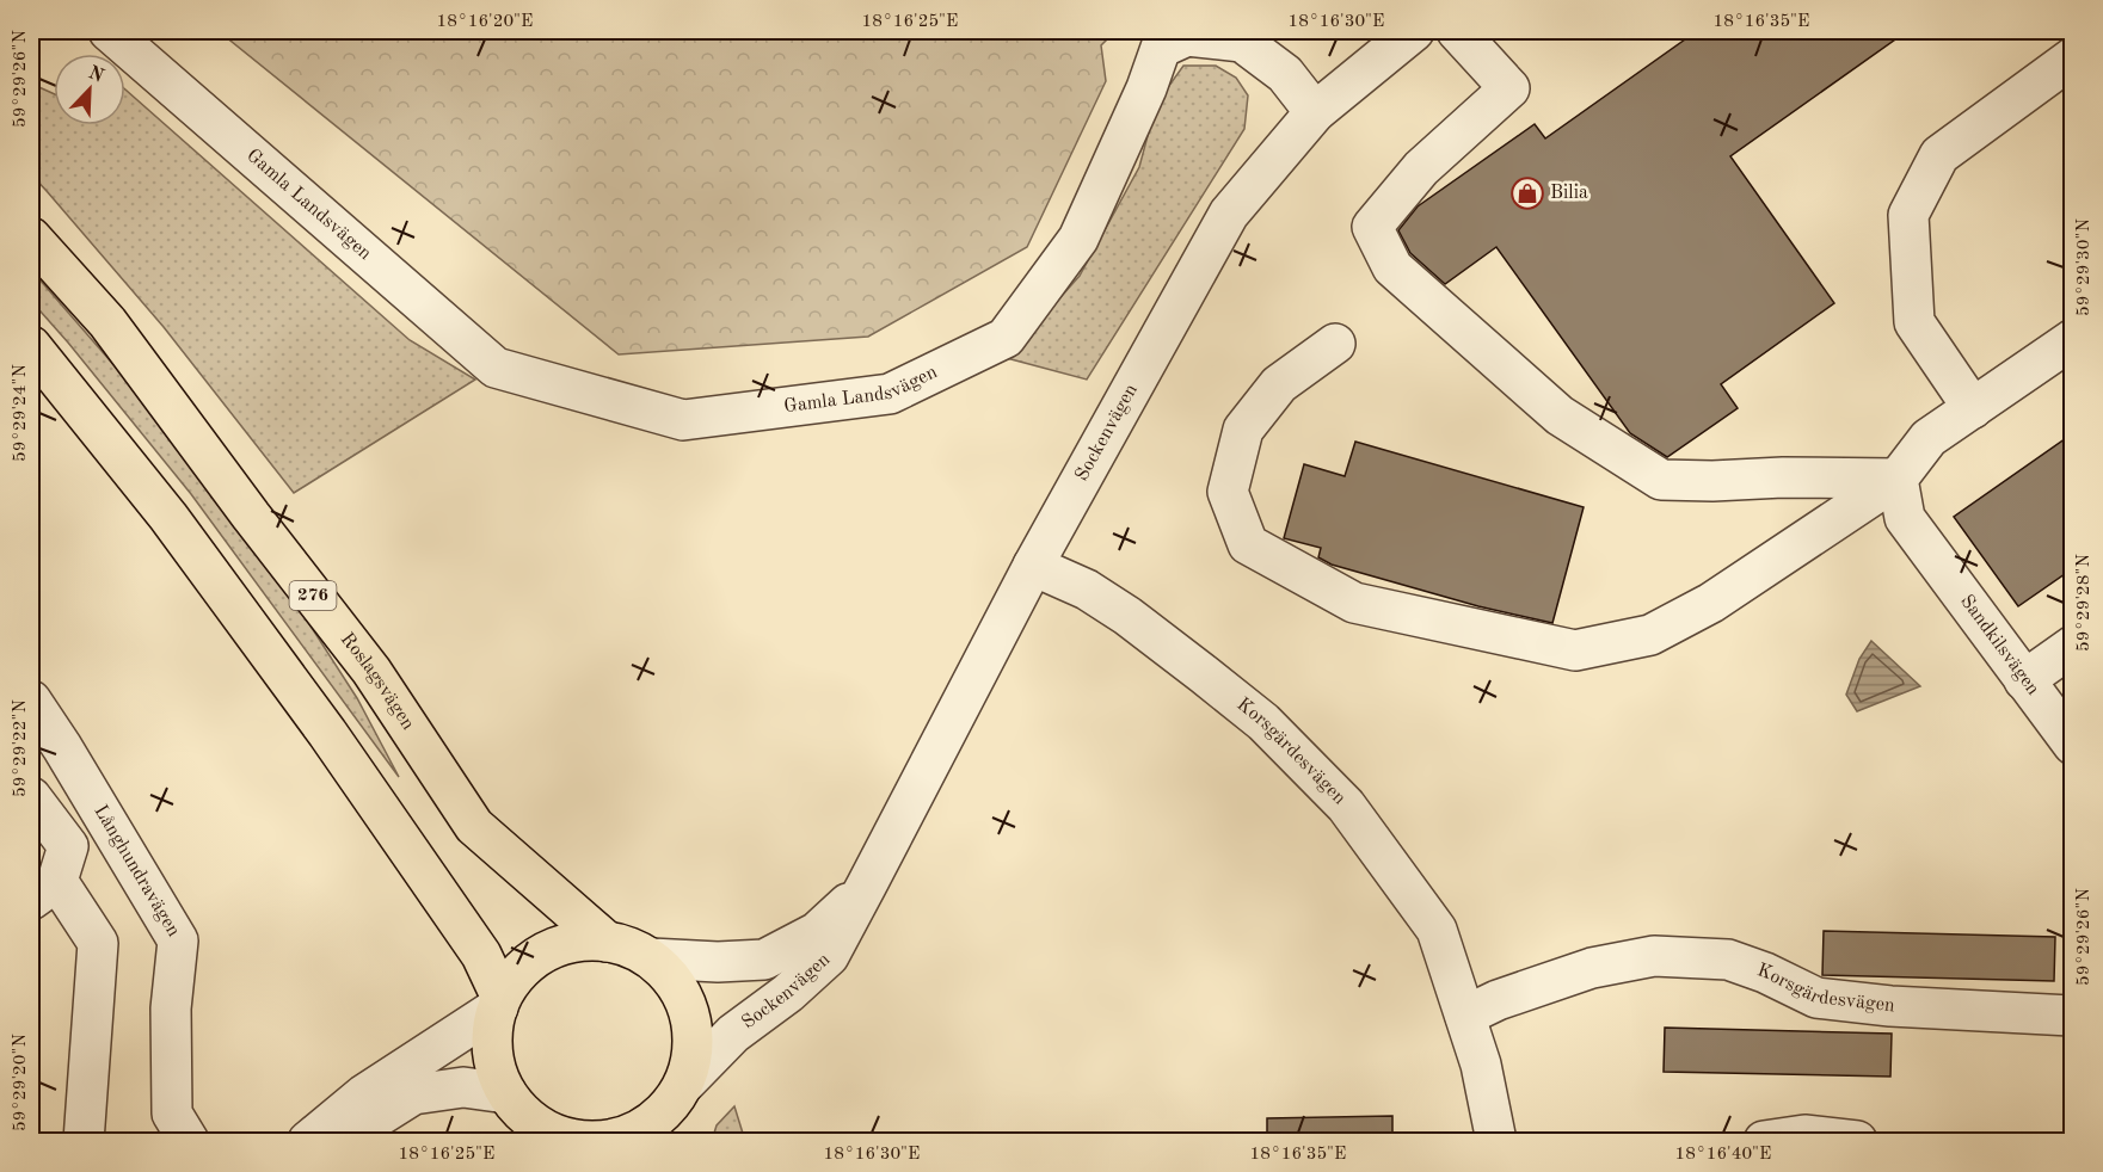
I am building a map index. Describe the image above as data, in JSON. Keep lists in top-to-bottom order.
{
  "streets": {
    "main road": ["276", "Roslagsvägen"],
    "street": [
      "Gamla Landsvägen",
      "Sockenvägen",
      "Sandkilsvägen",
      "Korsgärdesvägen",
      "Långhundravägen"
    ]
  },
  "crossings": [
    ["Gamla Landsvägen", "Sockenvägen"],
    ["Sockenvägen", "Roslagsvägen"],
    ["Sockenvägen", "Korsgärdesvägen"]
  ],
  "places": {
    "shop": ["Bilia"]
  },
  "north": "top right",
  "coordinates": [
    "18°16'20\"E",
    "18°16'25\"E",
    "18°16'30\"E",
    "18°16'35\"E",
    "59°29'26\"N",
    "59°29'30\"N",
    "59°29'24\"N",
    "59°29'28\"N",
    "59°29'22\"N",
    "59°29'20\"N",
    "18°16'40\"E"
  ]
}
